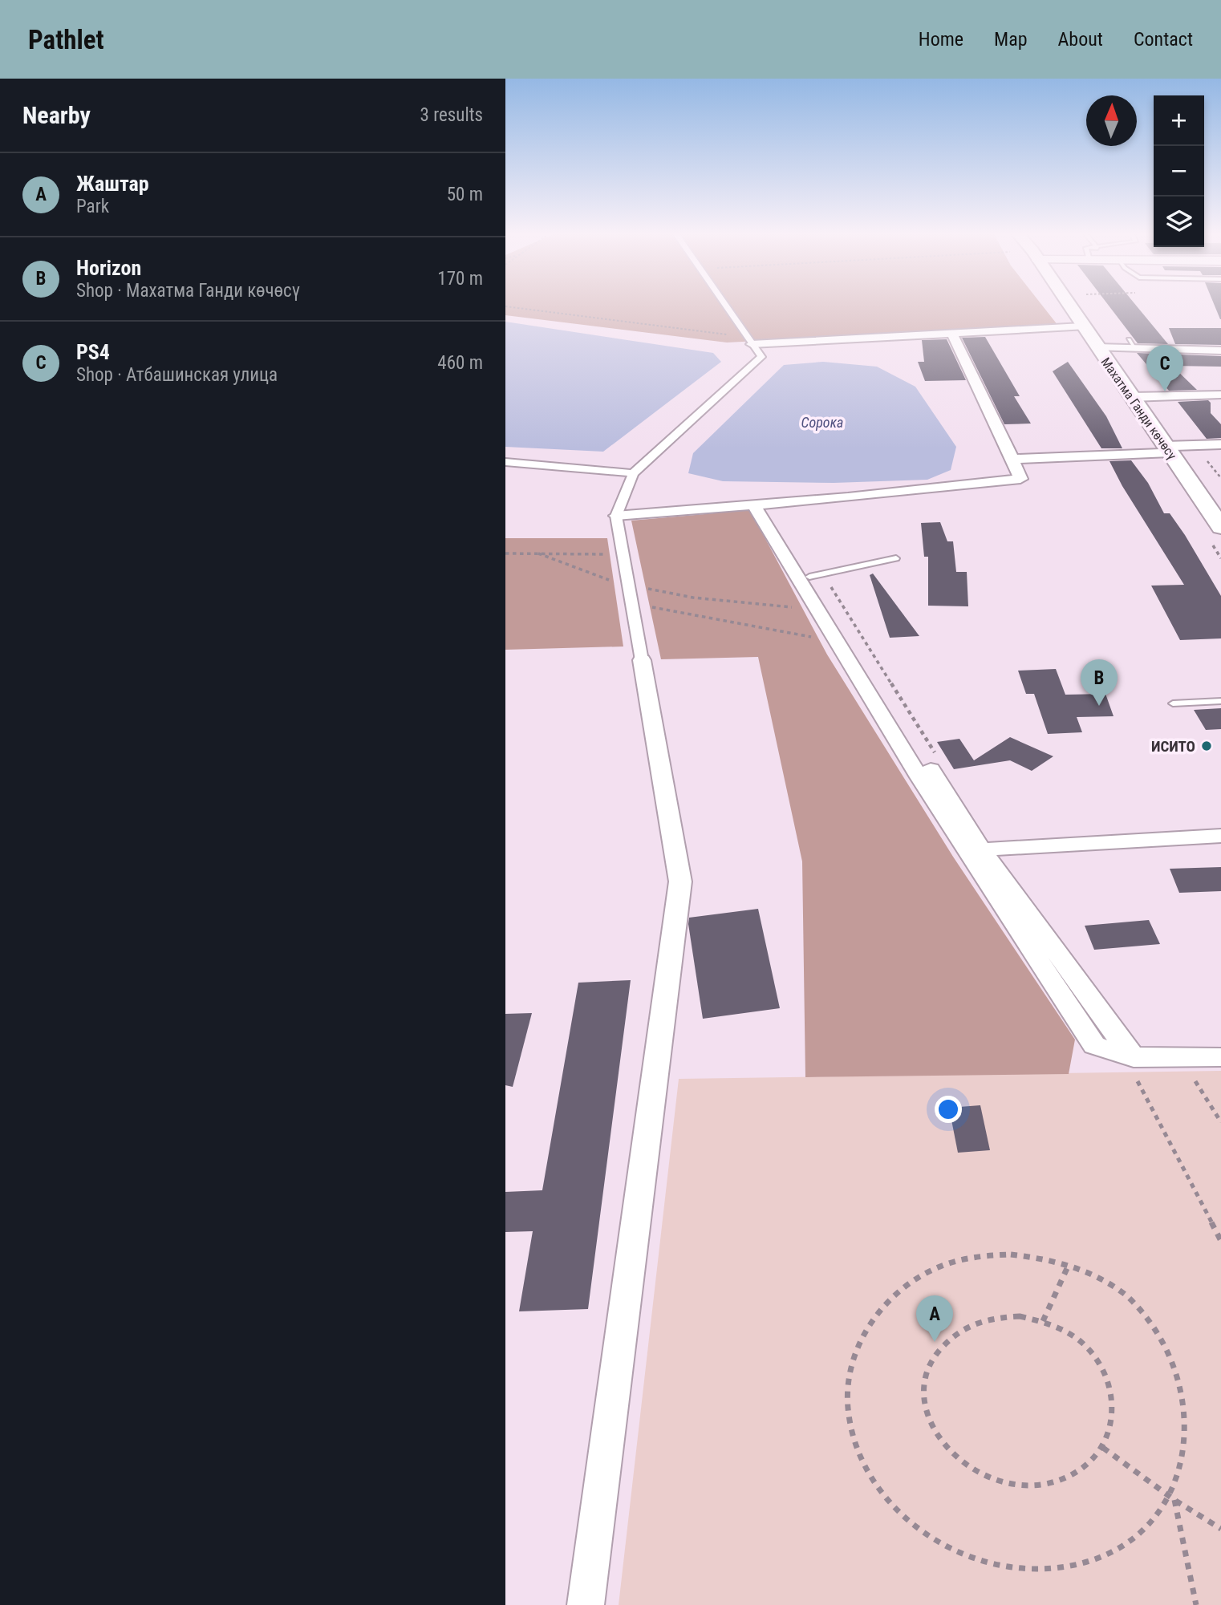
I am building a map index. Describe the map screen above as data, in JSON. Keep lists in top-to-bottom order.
{
  "streets": {
    "main road": ["Махатма Ганди көчөсү"]
  },
  "water": ["Сорока"],
  "places": ["ИСИТО"],
  "north": "top",
  "page": {
    "header": "Pathlet",
    "nav": [
      "Home",
      "Map",
      "About",
      "Contact"
    ],
    "heading": ["Nearby", "3 results"],
    "map_buttons": ["+", "−"],
    "list": [
      {
        "mark": "A",
        "name": "Жаштар",
        "note": "Park",
        "value": "50 m"
      },
      {
        "mark": "B",
        "name": "Horizon",
        "note": "Shop · Махатма Ганди көчөсү",
        "value": "170 m"
      },
      {
        "mark": "C",
        "name": "PS4",
        "note": "Shop · Атбашинская улица",
        "value": "460 m"
      }
    ],
    "pins": ["C", "B", "A"]
  }
}
